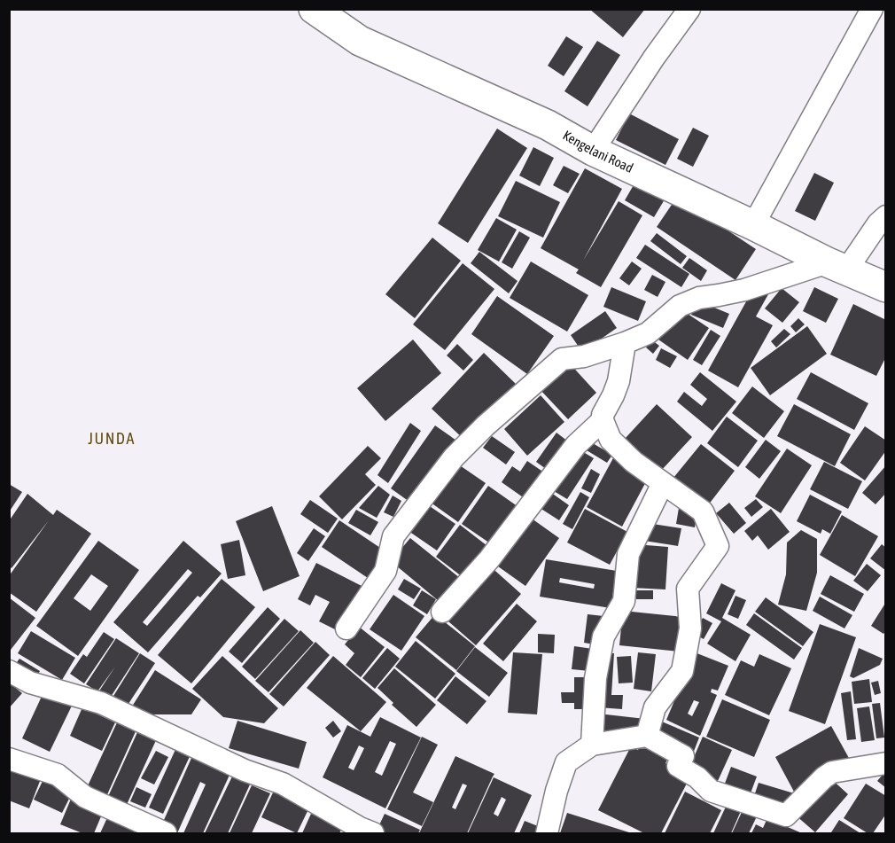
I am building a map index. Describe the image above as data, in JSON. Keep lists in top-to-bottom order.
{
  "streets": {
    "main road": ["Kengelani Road"]
  },
  "districts": ["JUNDA"]
}
